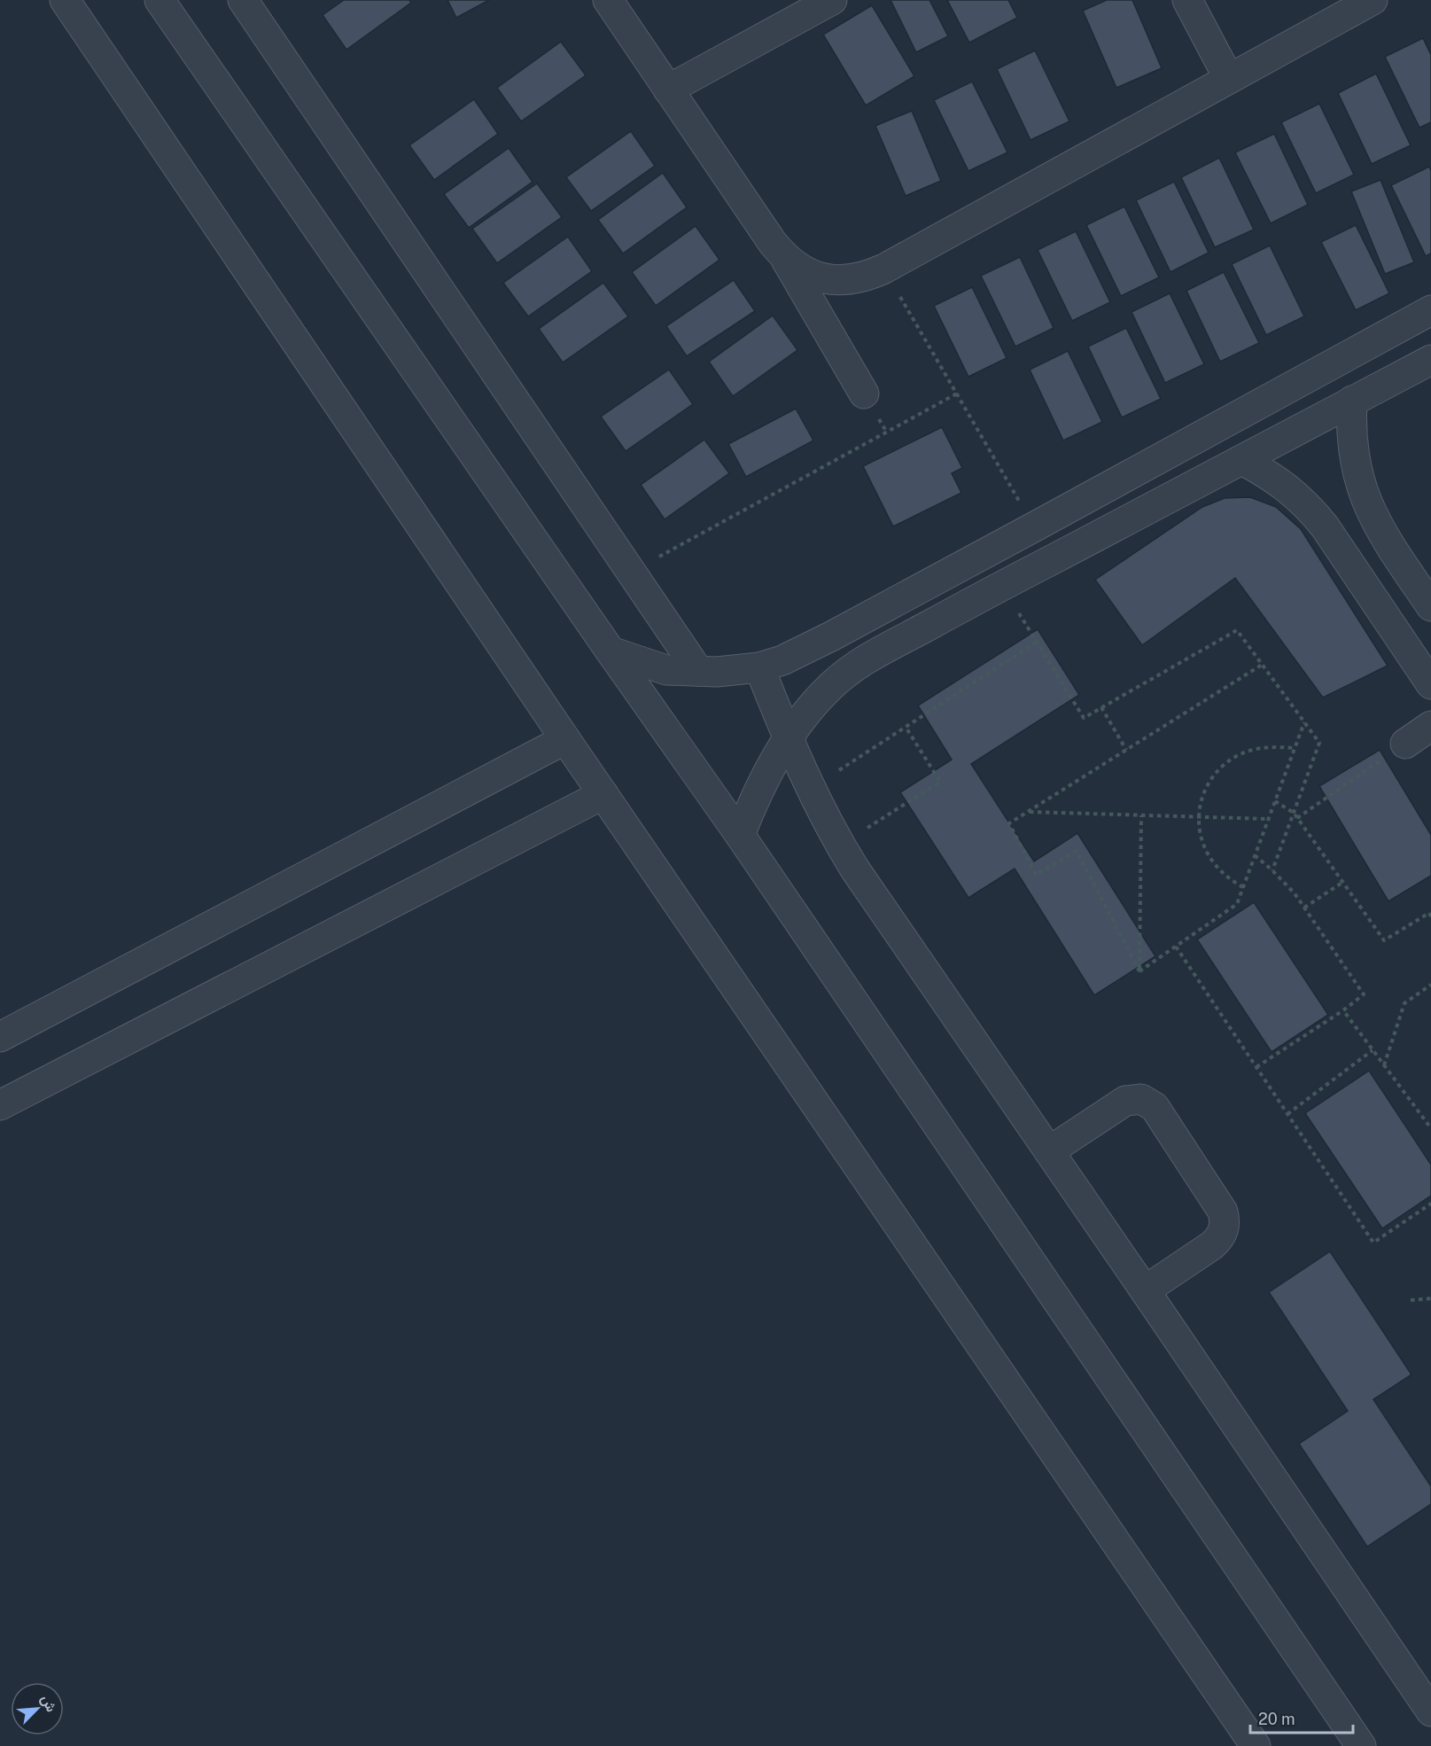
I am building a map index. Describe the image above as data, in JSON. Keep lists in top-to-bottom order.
{
  "scale_bar": "20 m",
  "north": "top right"
}
